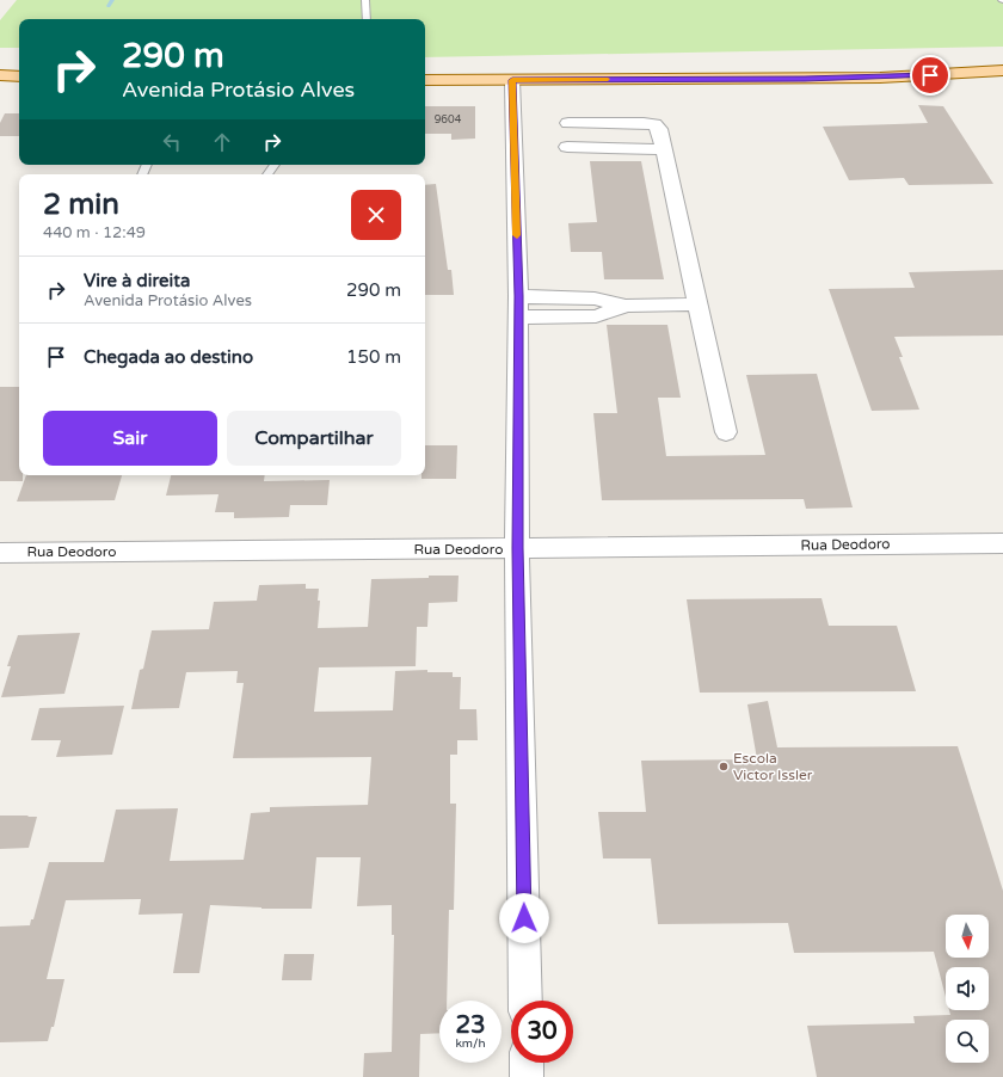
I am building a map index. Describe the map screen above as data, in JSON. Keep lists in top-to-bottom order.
{
  "streets": {
    "street": ["Rua Deodoro"]
  },
  "places": ["Escola Victor Issler"],
  "house_numbers": ["9604"],
  "north": "bottom",
  "page": {
    "turn": ["290 m", "Avenida Protásio Alves"],
    "heading": ["2 min", "440 m · 12:49"],
    "list": [
      {
        "name": "Vire à direita",
        "note": "Avenida Protásio Alves",
        "value": "290 m"
      },
      {
        "name": "Chegada ao destino",
        "value": "150 m"
      }
    ],
    "buttons": ["Sair", "Compartilhar"],
    "speed": "23 km/h",
    "limit": "30"
  }
}
